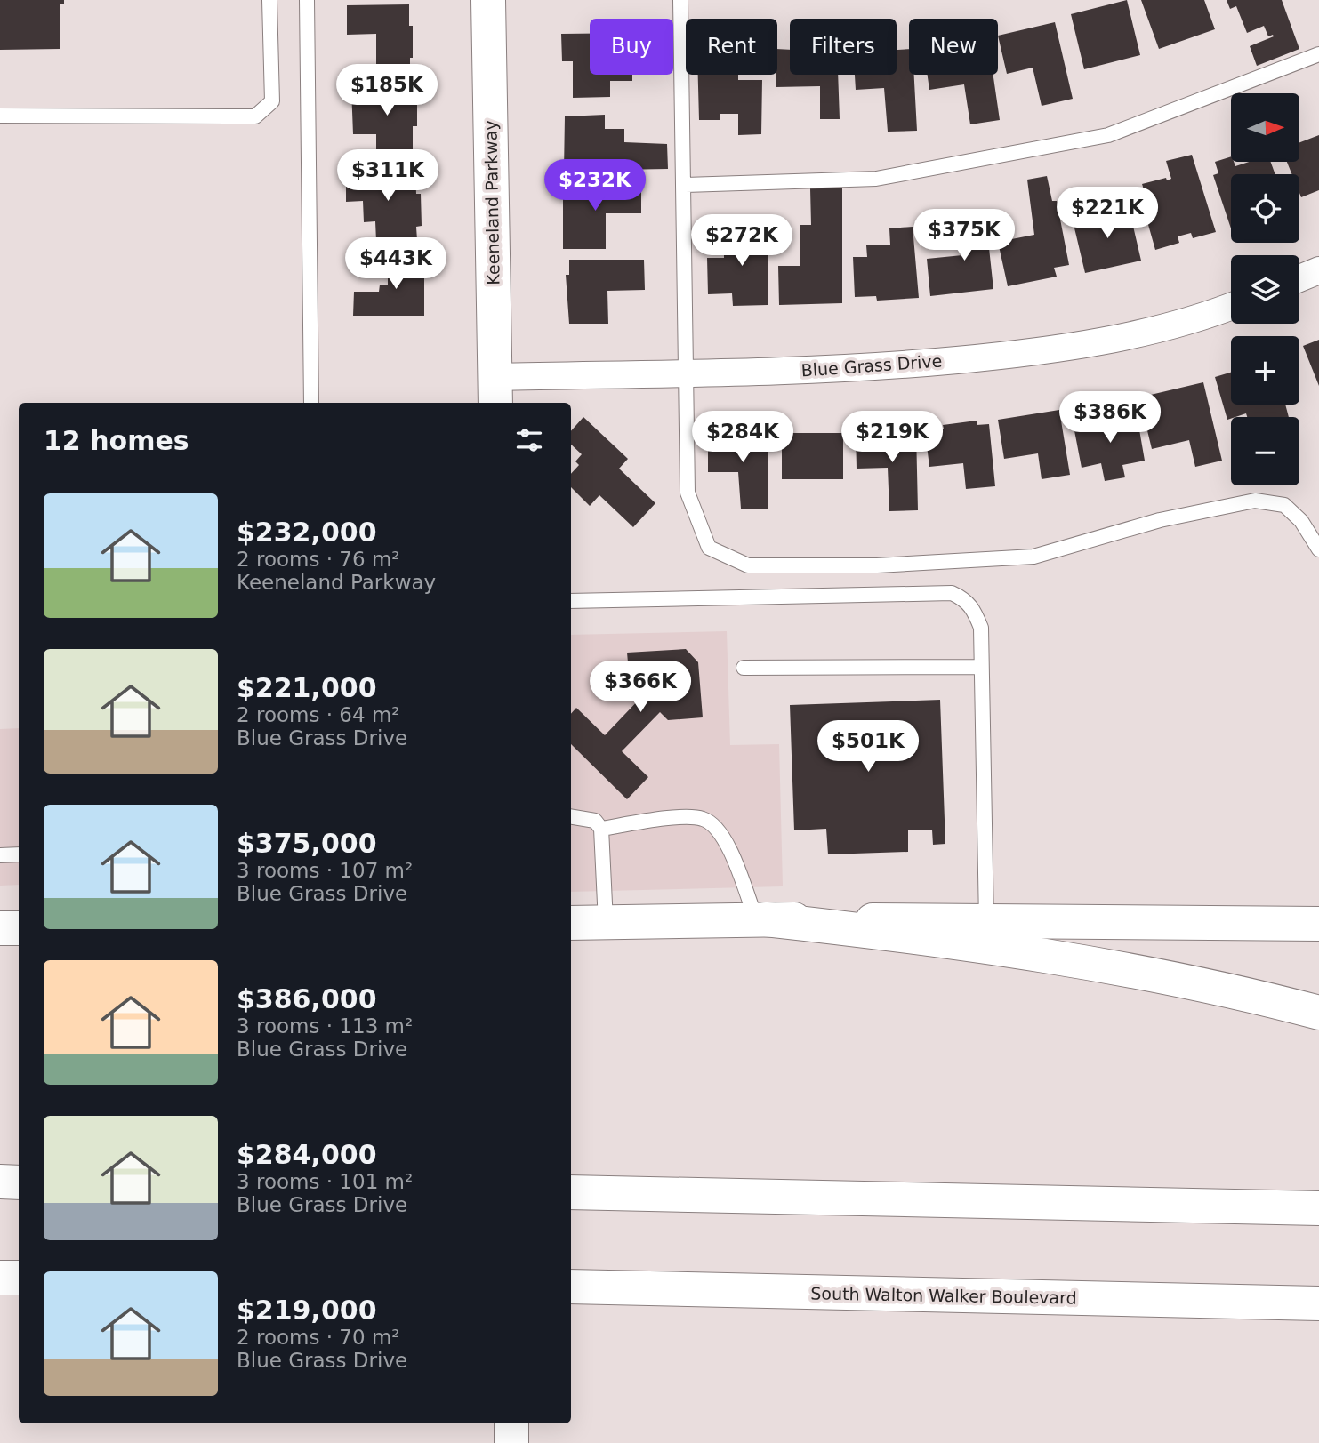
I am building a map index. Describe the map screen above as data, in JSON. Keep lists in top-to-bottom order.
{
  "streets": {
    "main road": ["Keeneland Parkway", "South Walton Walker Boulevard"],
    "street": ["Blue Grass Drive"]
  },
  "crossings": [
    ["Keeneland Parkway", "Blue Grass Drive"]
  ],
  "north": "right",
  "page": {
    "chip": [
      "Buy",
      "Rent",
      "Filters",
      "New"
    ],
    "price": [
      "$185K",
      "$311K",
      "$232K",
      "$221K",
      "$375K",
      "$272K",
      "$443K",
      "$386K",
      "$284K",
      "$219K",
      "$366K",
      "$501K"
    ],
    "map_buttons": ["+", "−"],
    "heading": "12 homes",
    "list": [
      {
        "name": "$232,000",
        "note": "2 rooms · 76 m² · Keeneland Parkway"
      },
      {
        "name": "$221,000",
        "note": "2 rooms · 64 m² · Blue Grass Drive"
      },
      {
        "name": "$375,000",
        "note": "3 rooms · 107 m² · Blue Grass Drive"
      },
      {
        "name": "$386,000",
        "note": "3 rooms · 113 m² · Blue Grass Drive"
      },
      {
        "name": "$284,000",
        "note": "3 rooms · 101 m² · Blue Grass Drive"
      },
      {
        "name": "$219,000",
        "note": "2 rooms · 70 m² · Blue Grass Drive"
      }
    ]
  }
}
